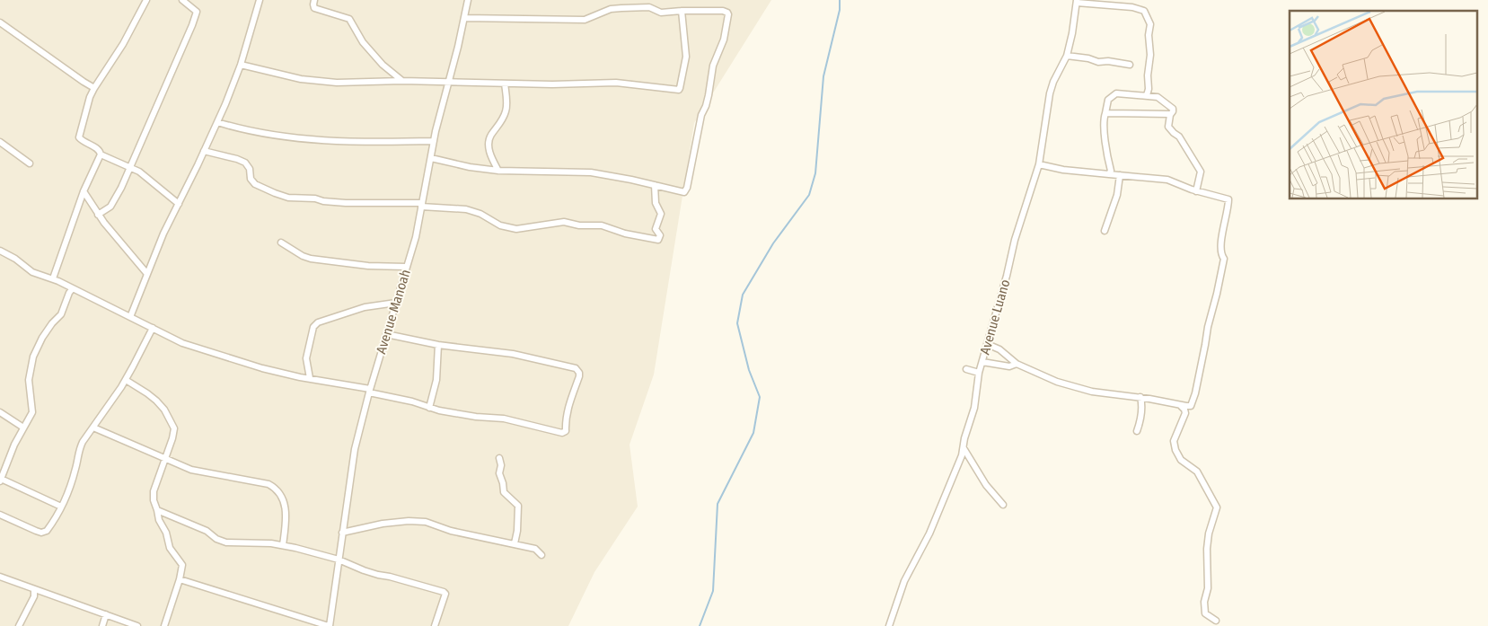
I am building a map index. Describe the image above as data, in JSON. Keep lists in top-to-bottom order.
{
  "streets": {
    "street": ["Avenue Manoah", "Avenue Luano"]
  }
}
